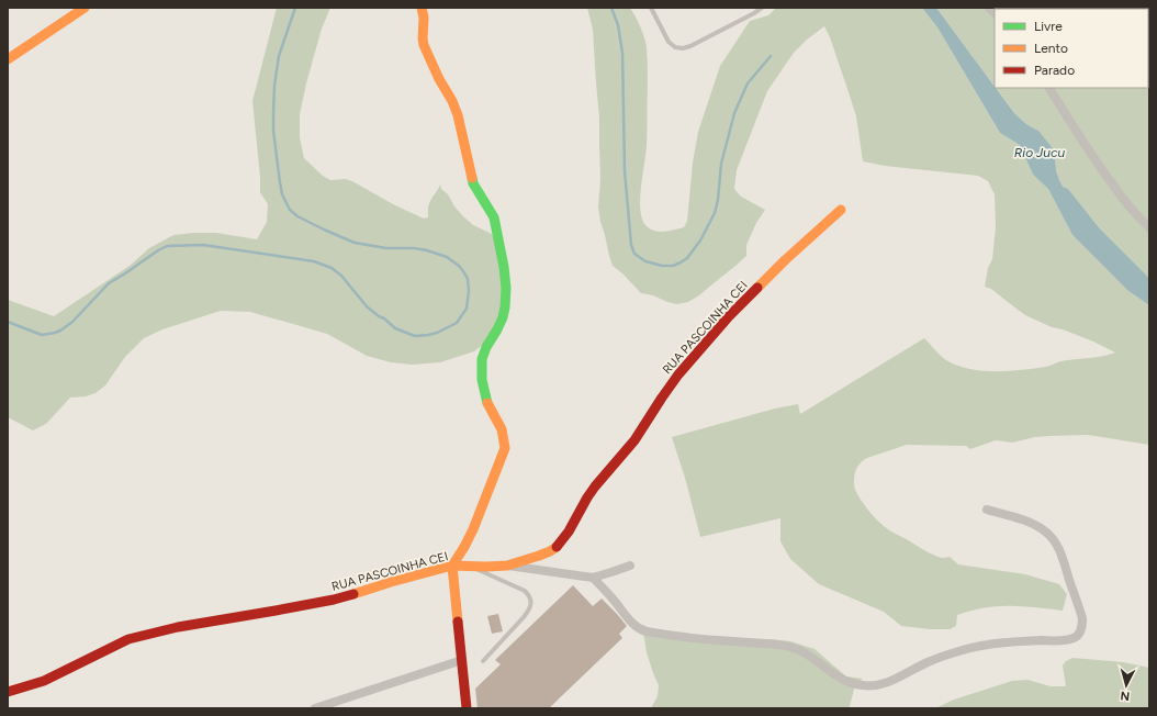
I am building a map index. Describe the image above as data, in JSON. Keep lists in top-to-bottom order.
{
  "streets": {
    "street": ["RUA PASCOINHA CEI"]
  },
  "water": ["Rio Jucu"],
  "legend": ["Livre", "Lento", "Parado"],
  "north": "bottom"
}
